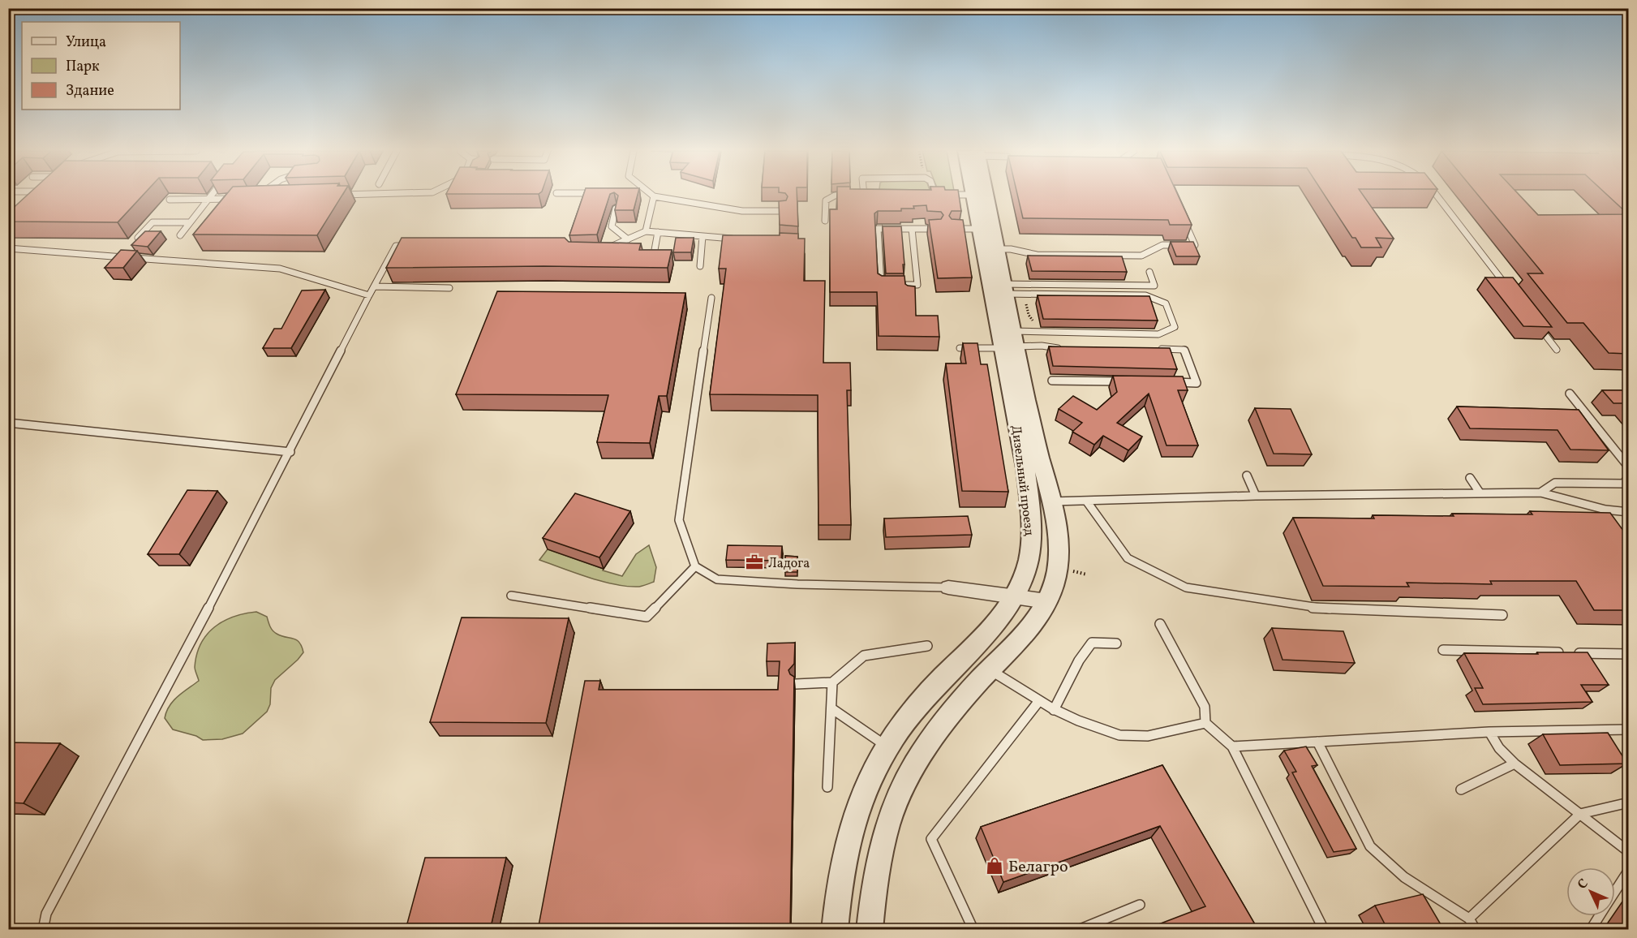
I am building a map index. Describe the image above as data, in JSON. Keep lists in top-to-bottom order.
{
  "streets": {
    "street": ["Дизельный проезд"]
  },
  "places": {
    "office": ["Ладога"],
    "shop": ["Белагро"]
  },
  "legend": ["Улица", "Парк", "Здание"],
  "north": "top left"
}
